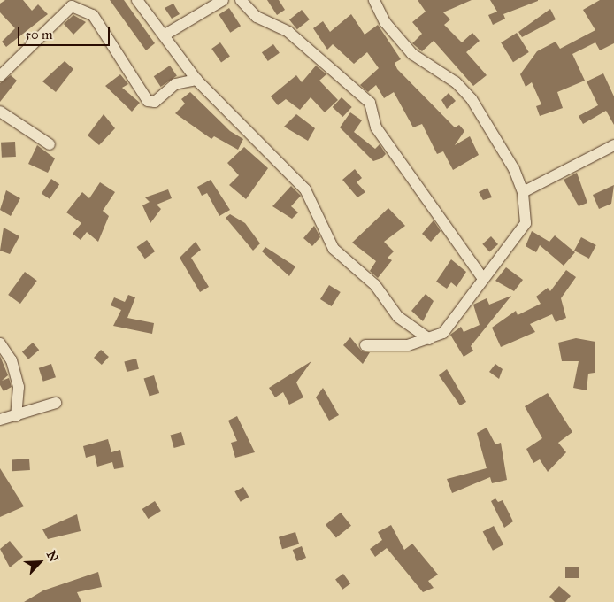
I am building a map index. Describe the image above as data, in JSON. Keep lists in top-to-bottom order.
{
  "scale_bar": "50 m",
  "north": "top right"
}
